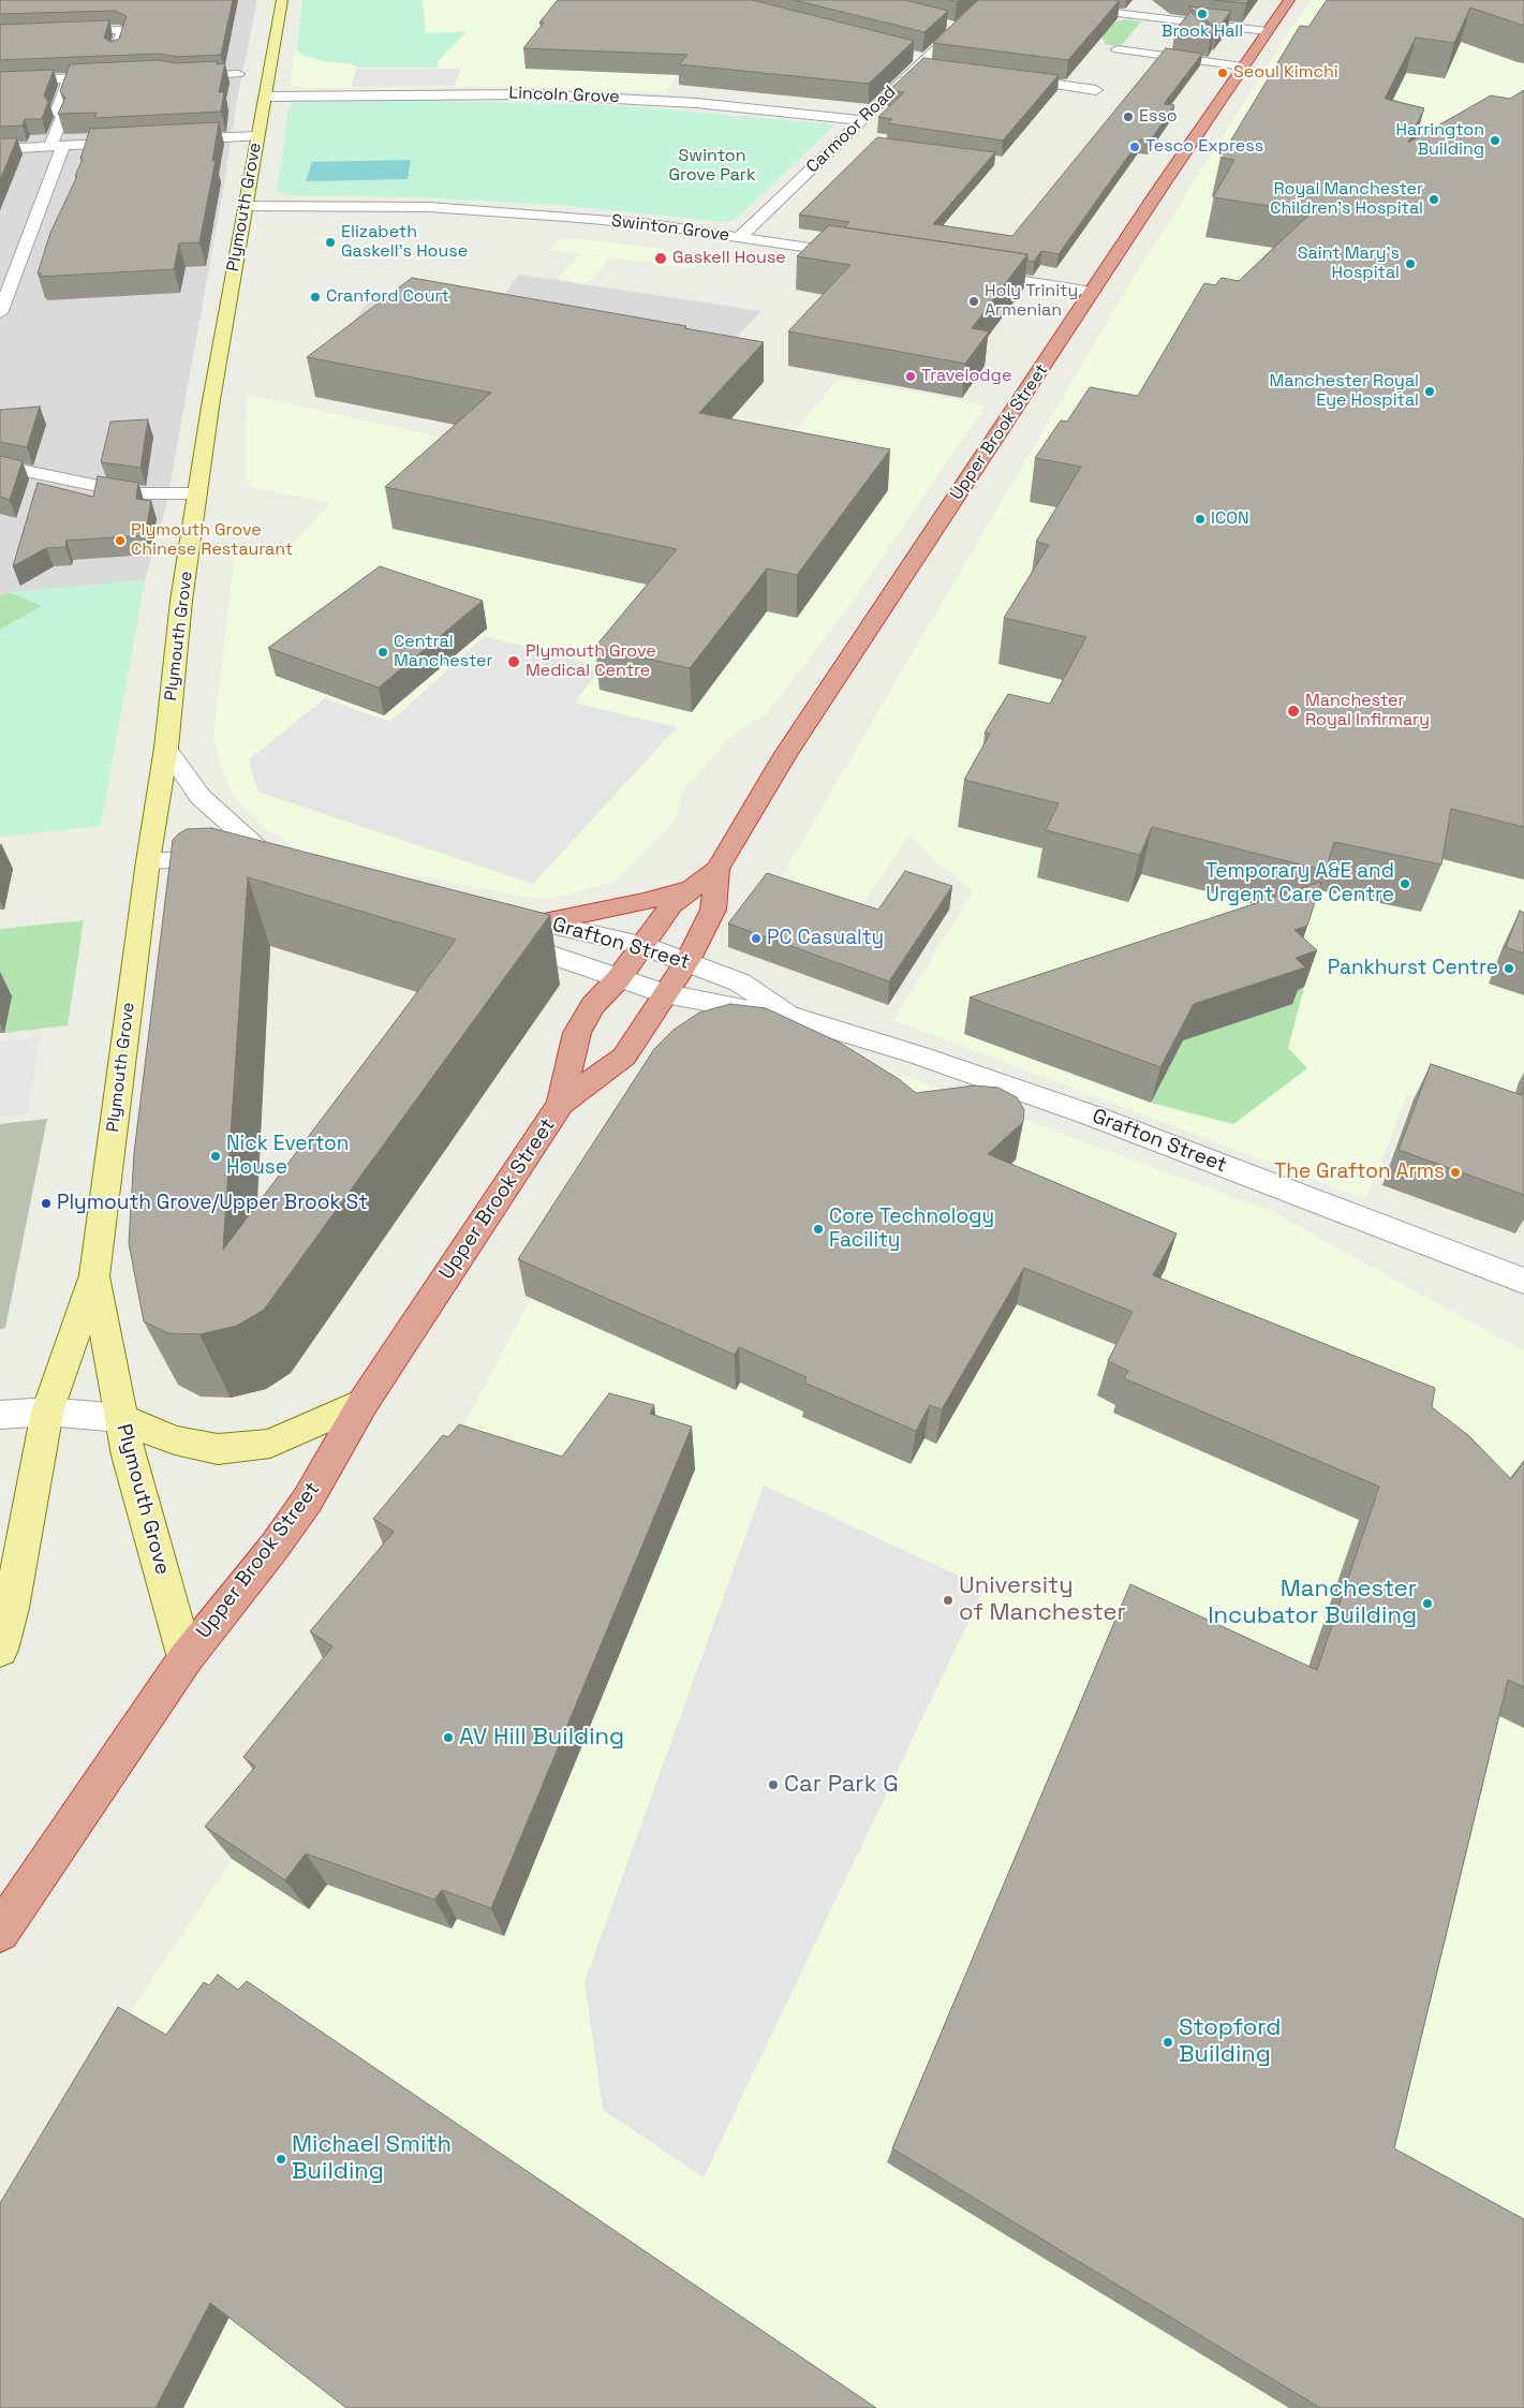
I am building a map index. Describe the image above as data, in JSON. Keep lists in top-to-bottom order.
{
  "streets": {
    "highway": ["Upper Brook Street"],
    "main road": ["Plymouth Grove"],
    "street": [
      "Lincoln Grove",
      "Carmoor Road",
      "Swinton Grove",
      "Grafton Street"
    ]
  },
  "crossings": [
    ["Lincoln Grove", "Carmoor Road"],
    ["Lincoln Grove", "Plymouth Grove"],
    ["Carmoor Road", "Swinton Grove"],
    ["Plymouth Grove", "Swinton Grove"],
    ["Plymouth Grove", "Upper Brook Street"],
    ["Upper Brook Street", "Grafton Street"]
  ],
  "parks": ["Swinton Grove Park"],
  "places": [
    "Brook Hall",
    "Seoul Kimchi",
    "Esso",
    "Harrington Building",
    "Tesco Express",
    "Royal Manchester Children’s Hospital",
    "Elizabeth Gaskell's House",
    "Gaskell House",
    "Saint Mary’s Hospital",
    "Cranford Court",
    "Holy Trinity Armenian",
    "Travelodge",
    "Manchester Royal Eye Hospital",
    "ICON",
    "Plymouth Grove Chinese Restaurant",
    "Central Manchester",
    "Plymouth Grove Medical Centre",
    "Manchester Royal Infirmary",
    "Temporary A&E and Urgent Care Centre",
    "PC Casualty",
    "Pankhurst Centre",
    "Nick Everton House",
    "The Grafton Arms",
    "Plymouth Grove/Upper Brook St",
    "Core Technology Facility",
    "University of Manchester",
    "Manchester Incubator Building",
    "AV Hill Building",
    "Car Park G",
    "Stopford Building",
    "Michael Smith Building"
  ]
}
